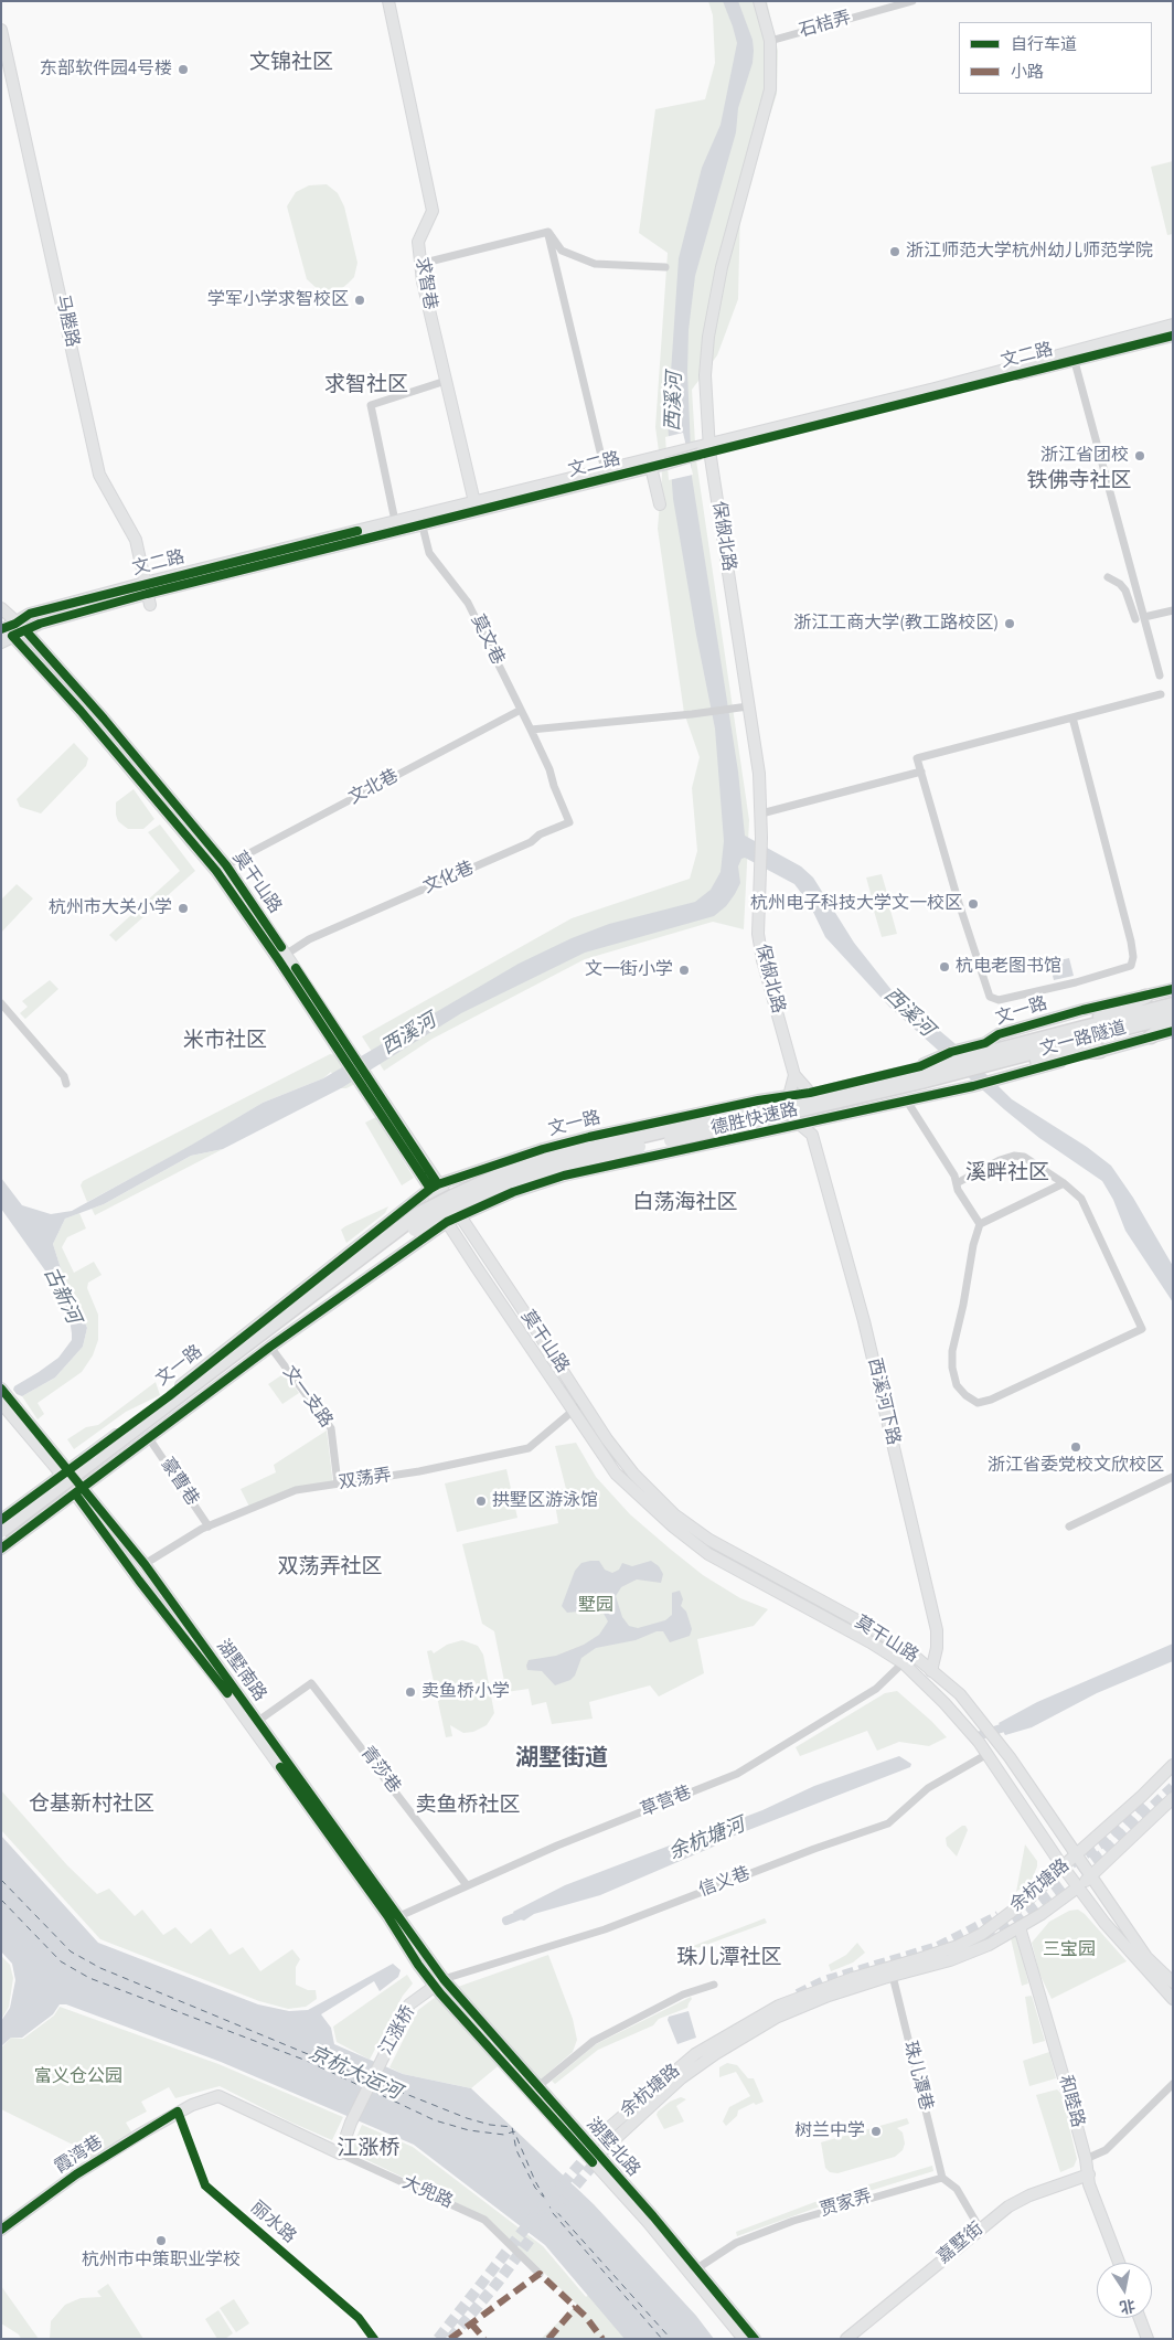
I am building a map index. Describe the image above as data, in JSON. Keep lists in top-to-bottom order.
{
  "streets": {
    "highway": ["文一路隧道", "德胜快速路"],
    "main road": [
      "求智巷",
      "马塍路",
      "文二路",
      "保俶北路",
      "莫干山路",
      "文一路",
      "西溪河下路",
      "湖墅南路",
      "余杭塘路",
      "江涨桥",
      "和睦路",
      "湖墅北路",
      "霞湾巷",
      "大兜路",
      "嘉墅街"
    ],
    "street": [
      "石桔弄",
      "莫文巷",
      "文北巷",
      "文化巷",
      "文一支路",
      "双荡弄",
      "豪曹巷",
      "青莎巷",
      "草营巷",
      "信义巷",
      "珠儿潭巷",
      "贾家弄",
      "丽水路"
    ]
  },
  "crossings": [
    ["石桔弄", "保俶北路"],
    ["求智巷", "文二路"],
    ["马塍路", "文二路"],
    ["文二路", "保俶北路"],
    ["文二路", "莫文巷"],
    ["文二路", "莫干山路"],
    ["保俶北路", "文一路"],
    ["莫文巷", "文北巷"],
    ["莫文巷", "文化巷"],
    ["文北巷", "莫干山路"],
    ["文化巷", "莫干山路"],
    ["莫干山路", "文一路"],
    ["莫干山路", "西溪河下路"],
    ["莫干山路", "双荡弄"],
    ["莫干山路", "草营巷"],
    ["莫干山路", "信义巷"],
    ["莫干山路", "余杭塘路"],
    ["文一路", "德胜快速路"],
    ["文一路", "湖墅南路"],
    ["文一路隧道", "德胜快速路"],
    ["文一支路", "双荡弄"],
    ["双荡弄", "豪曹巷"],
    ["双荡弄", "湖墅南路"],
    ["湖墅南路", "青莎巷"],
    ["湖墅南路", "草营巷"],
    ["湖墅南路", "信义巷"],
    ["湖墅南路", "江涨桥"],
    ["湖墅南路", "湖墅北路"],
    ["青莎巷", "草营巷"],
    ["信义巷", "江涨桥"],
    ["信义巷", "湖墅北路"],
    ["余杭塘路", "珠儿潭巷"],
    ["余杭塘路", "和睦路"],
    ["余杭塘路", "湖墅北路"],
    ["江涨桥", "湖墅北路"],
    ["江涨桥", "大兜路"],
    ["珠儿潭巷", "贾家弄"],
    ["和睦路", "嘉墅街"],
    ["湖墅北路", "贾家弄"],
    ["霞湾巷", "大兜路"],
    ["霞湾巷", "丽水路"],
    ["大兜路", "丽水路"]
  ],
  "districts": [
    "文锦社区",
    "求智社区",
    "铁佛寺社区",
    "米市社区",
    "溪畔社区",
    "白荡海社区",
    "双荡弄社区",
    "湖墅街道",
    "仓基新村社区",
    "卖鱼桥社区",
    "珠儿潭社区",
    "江涨桥"
  ],
  "water": [
    "西溪河",
    "古新河",
    "余杭塘河",
    "京杭大运河"
  ],
  "parks": ["墅园", "三宝园", "富义仓公园"],
  "places": [
    "东部软件园4号楼",
    "浙江师范大学杭州幼儿师范学院",
    "学军小学求智校区",
    "浙江省团校",
    "浙江工商大学(教工路校区)",
    "杭州电子科技大学文一校区",
    "杭州市大关小学",
    "杭电老图书馆",
    "文一街小学",
    "浙江省委党校文欣校区",
    "拱墅区游泳馆",
    "卖鱼桥小学",
    "树兰中学",
    "杭州市中策职业学校"
  ],
  "legend": ["自行车道", "小路"],
  "north": "bottom"
}
